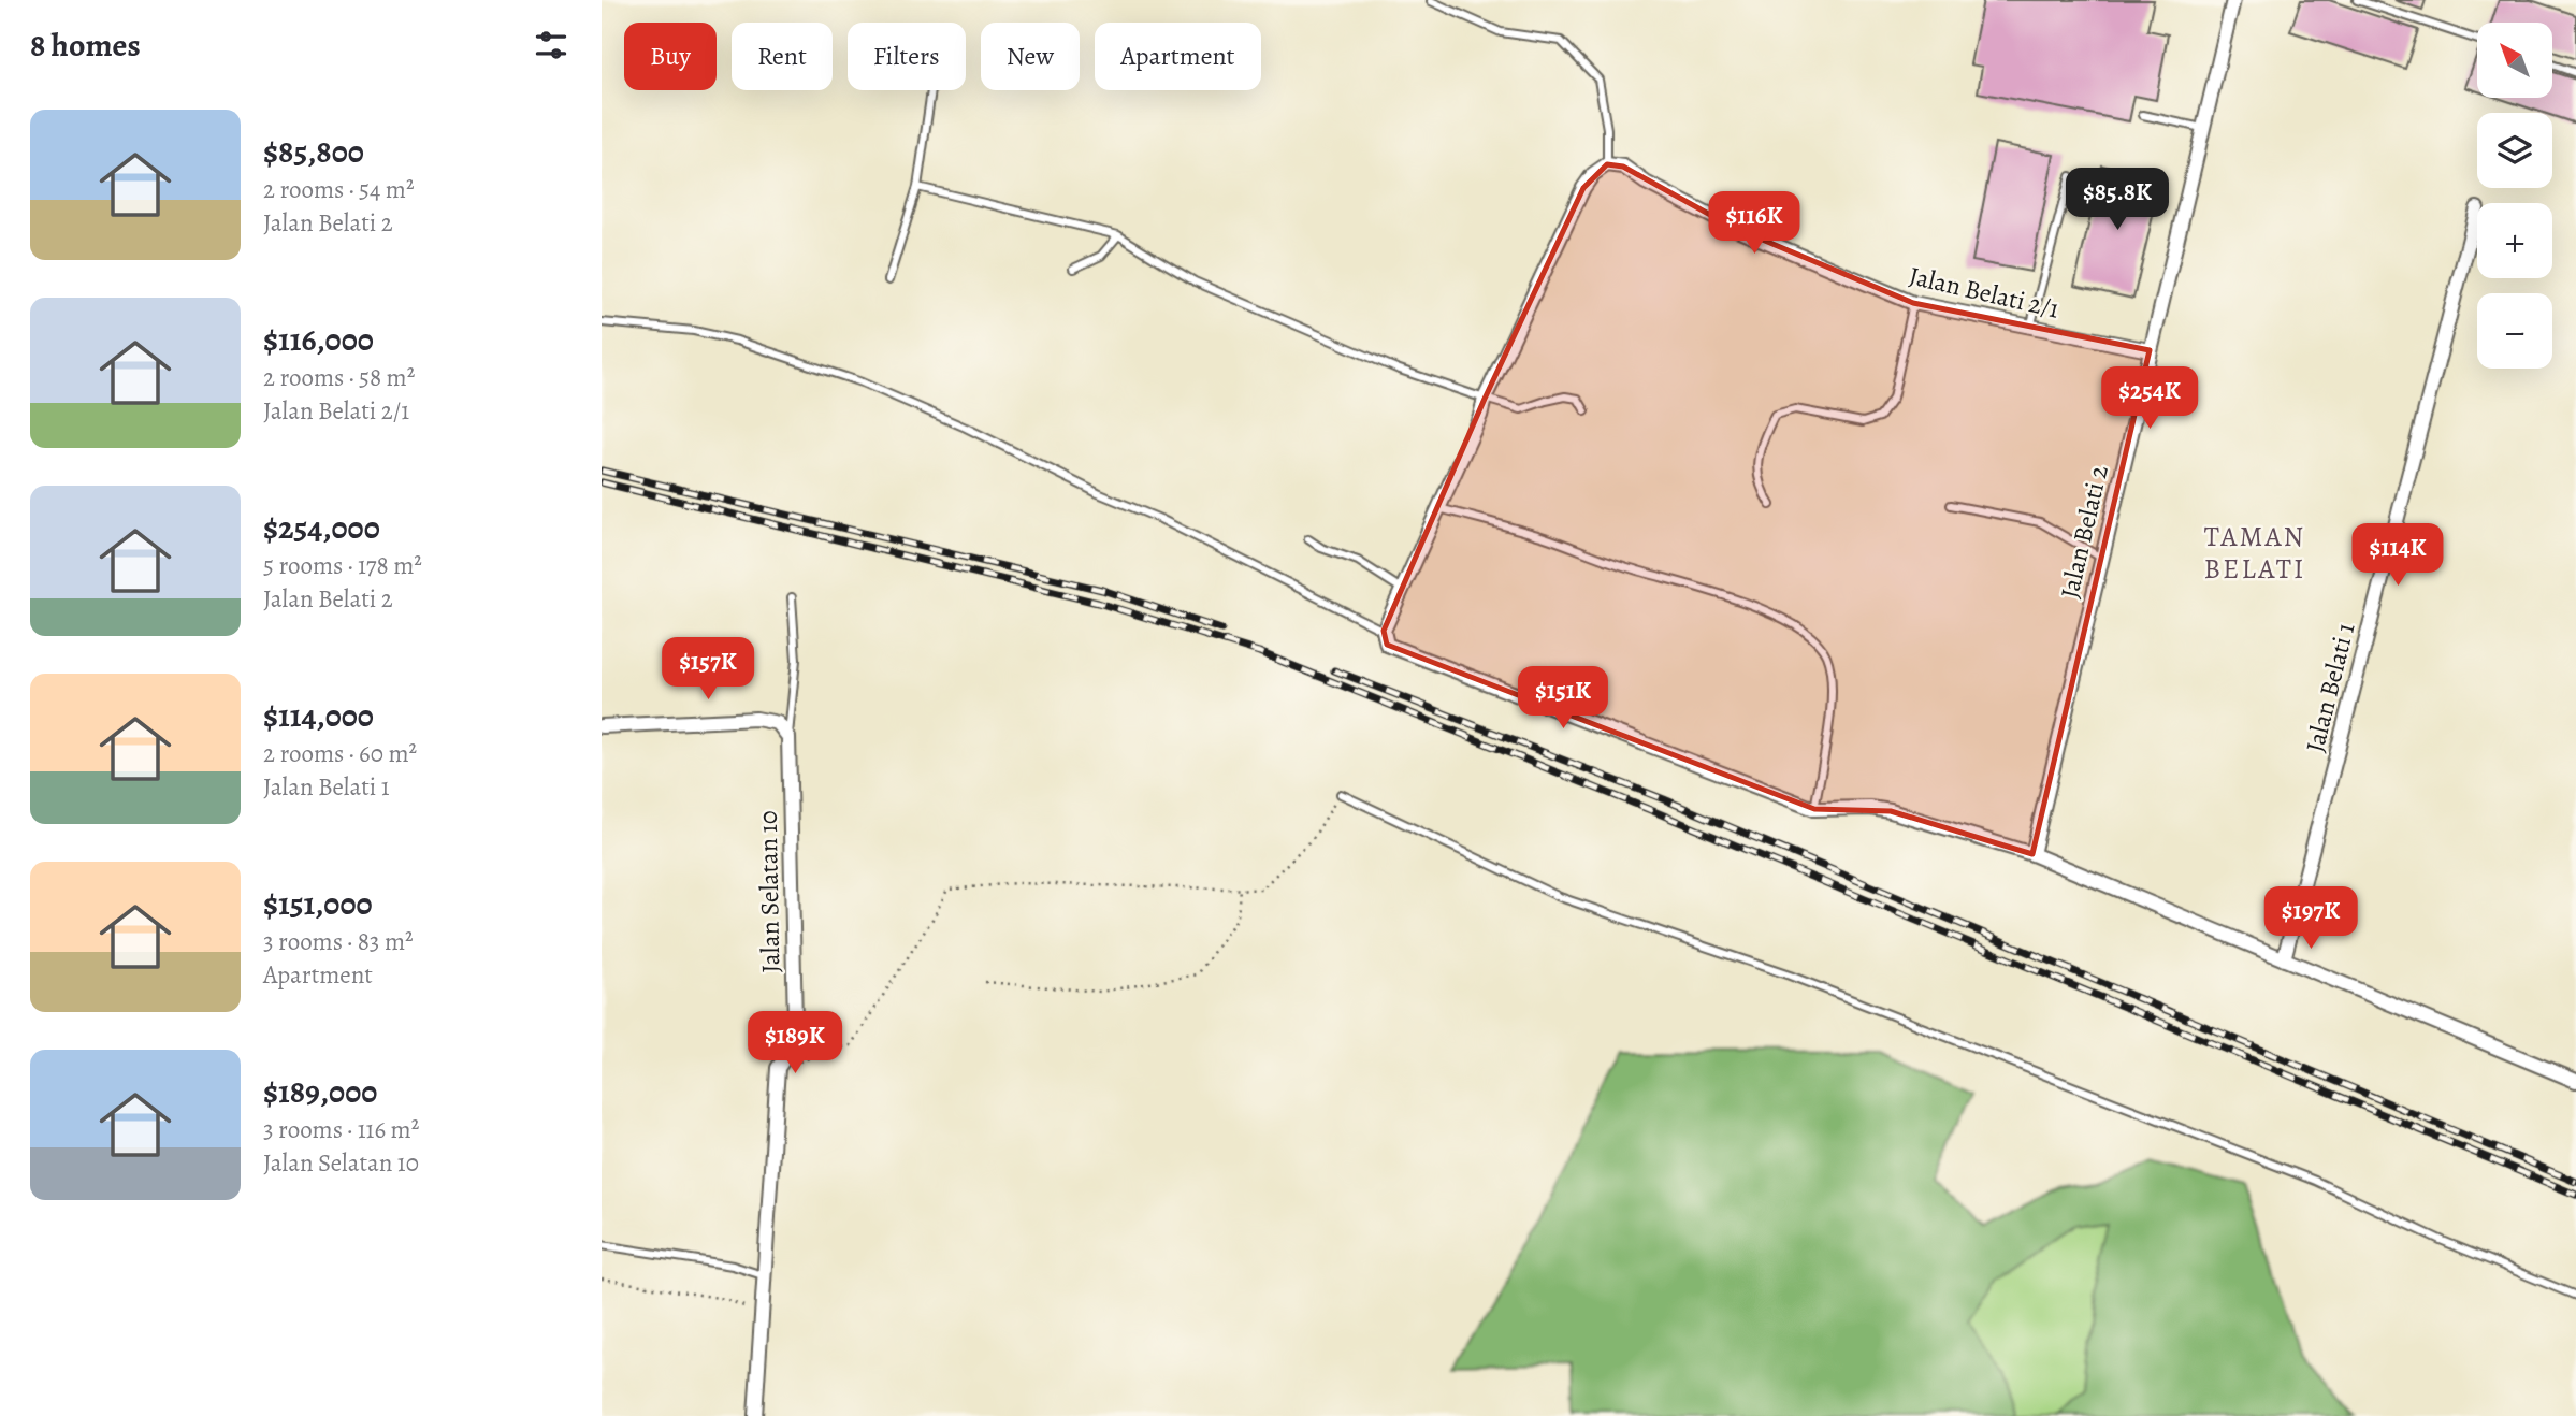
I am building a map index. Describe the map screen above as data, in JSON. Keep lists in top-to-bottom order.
{
  "streets": {
    "street": [
      "Jalan Belati 2/1",
      "Jalan Belati 2",
      "Jalan Belati 1",
      "Jalan Selatan 10"
    ]
  },
  "crossings": [
    ["Jalan Belati 2/1", "Jalan Belati 2"]
  ],
  "districts": ["TAMAN BELATI"],
  "north": "top left",
  "page": {
    "heading": "8 homes",
    "map_buttons": ["+", "−"],
    "chip": [
      "Buy",
      "Rent",
      "Filters",
      "New",
      "Apartment"
    ],
    "list": [
      {
        "name": "$85,800",
        "note": "2 rooms · 54 m² · Jalan Belati 2"
      },
      {
        "name": "$116,000",
        "note": "2 rooms · 58 m² · Jalan Belati 2/1"
      },
      {
        "name": "$254,000",
        "note": "5 rooms · 178 m² · Jalan Belati 2"
      },
      {
        "name": "$114,000",
        "note": "2 rooms · 60 m² · Jalan Belati 1"
      },
      {
        "name": "$151,000",
        "note": "3 rooms · 83 m² · Apartment"
      },
      {
        "name": "$189,000",
        "note": "3 rooms · 116 m² · Jalan Selatan 10"
      }
    ],
    "price": [
      "$85.8K",
      "$116K",
      "$254K",
      "$114K",
      "$157K",
      "$151K",
      "$197K",
      "$189K"
    ]
  }
}
